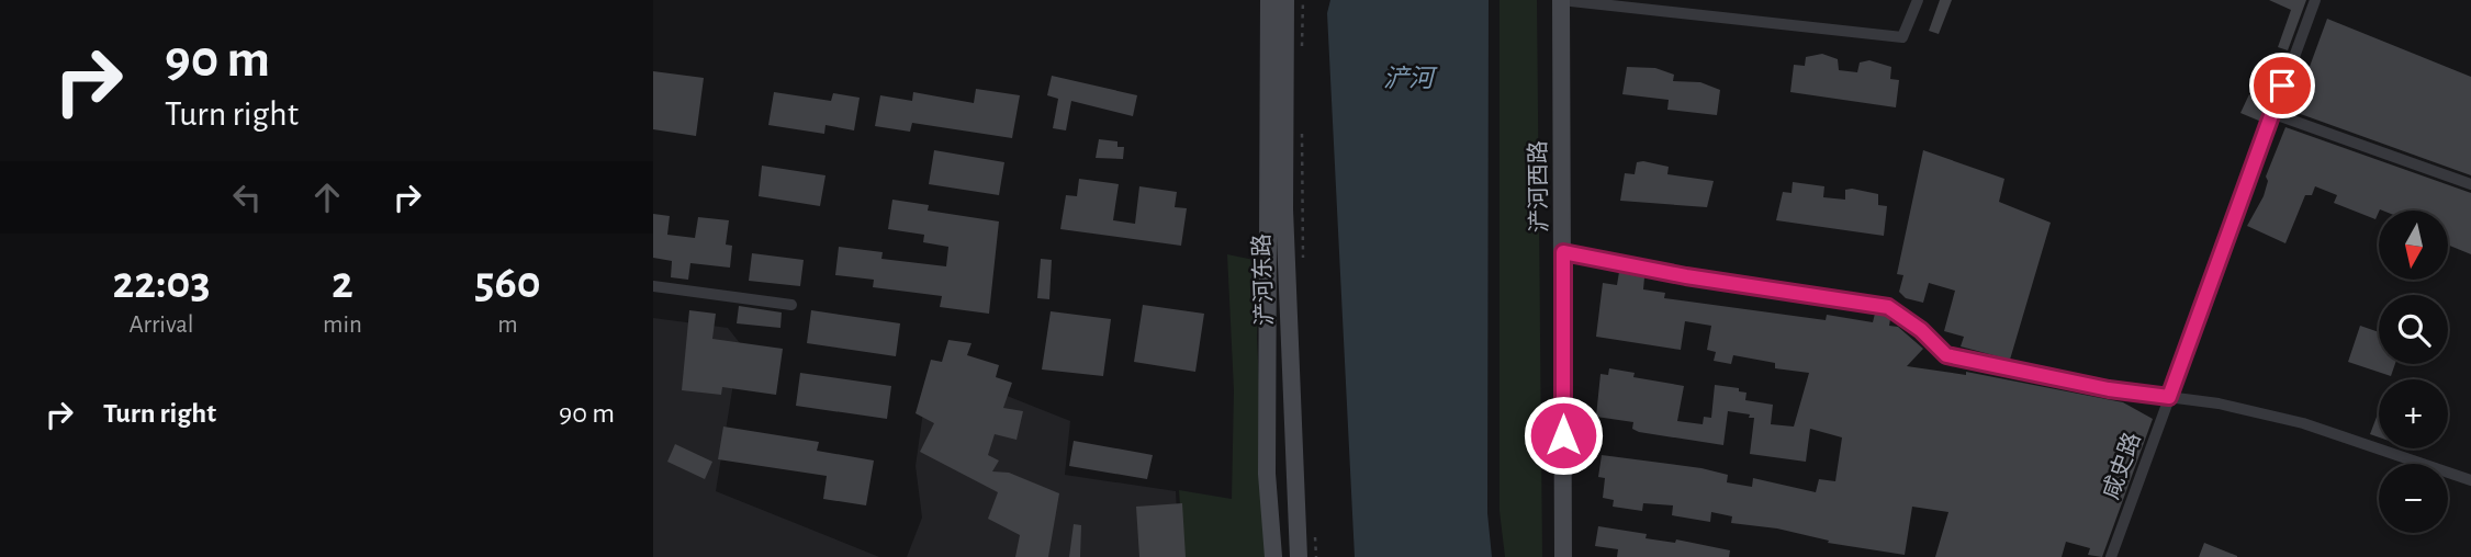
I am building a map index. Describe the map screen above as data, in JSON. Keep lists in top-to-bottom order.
{
  "streets": {
    "street": ["浐河西路", "浐河东路", "咸史路"]
  },
  "water": ["浐河"],
  "north": "bottom",
  "page": {
    "turn": ["90 m", "Turn right"],
    "map_buttons": ["+", "−"],
    "eta": [
      "22:03",
      "Arrival",
      "2",
      "min",
      "560",
      "m"
    ],
    "list": [
      {
        "name": "Turn right",
        "value": "90 m"
      }
    ]
  }
}
